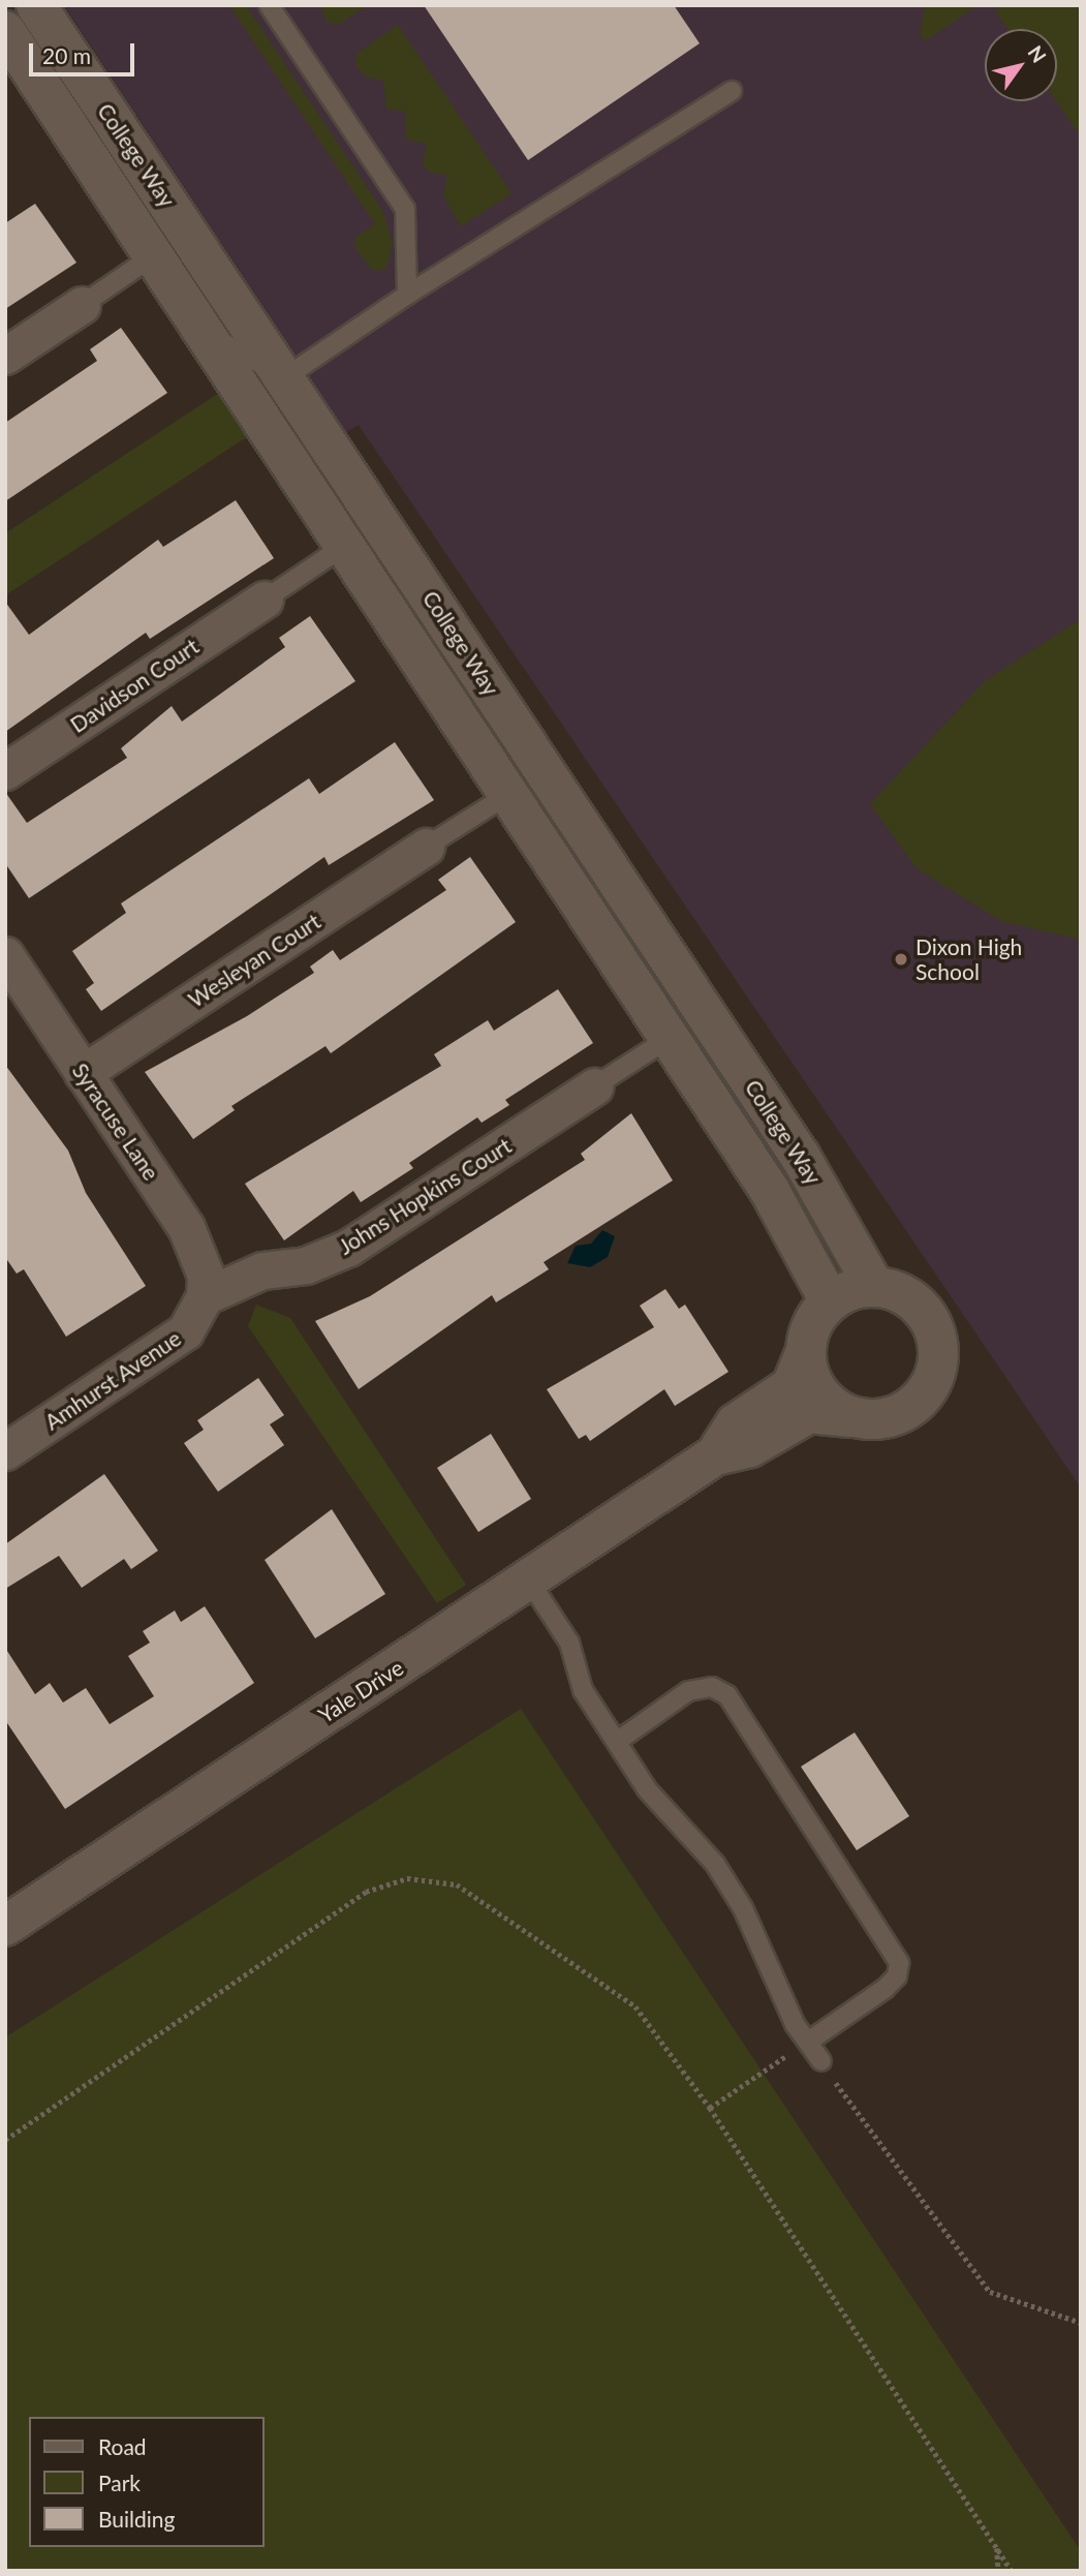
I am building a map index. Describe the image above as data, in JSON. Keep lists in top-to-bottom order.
{
  "streets": {
    "street": [
      "College Way",
      "Davidson Court",
      "Wesleyan Court",
      "Syracuse Lane",
      "Johns Hopkins Court",
      "Amhurst Avenue",
      "Yale Drive"
    ]
  },
  "crossings": [
    ["College Way", "Yale Drive"],
    ["Wesleyan Court", "Syracuse Lane"],
    ["Syracuse Lane", "Johns Hopkins Court"],
    ["Syracuse Lane", "Amhurst Avenue"],
    ["Johns Hopkins Court", "Amhurst Avenue"]
  ],
  "places": ["Dixon High School"],
  "legend": ["Road", "Park", "Building"],
  "scale_bar": "20 m",
  "north": "top right"
}
